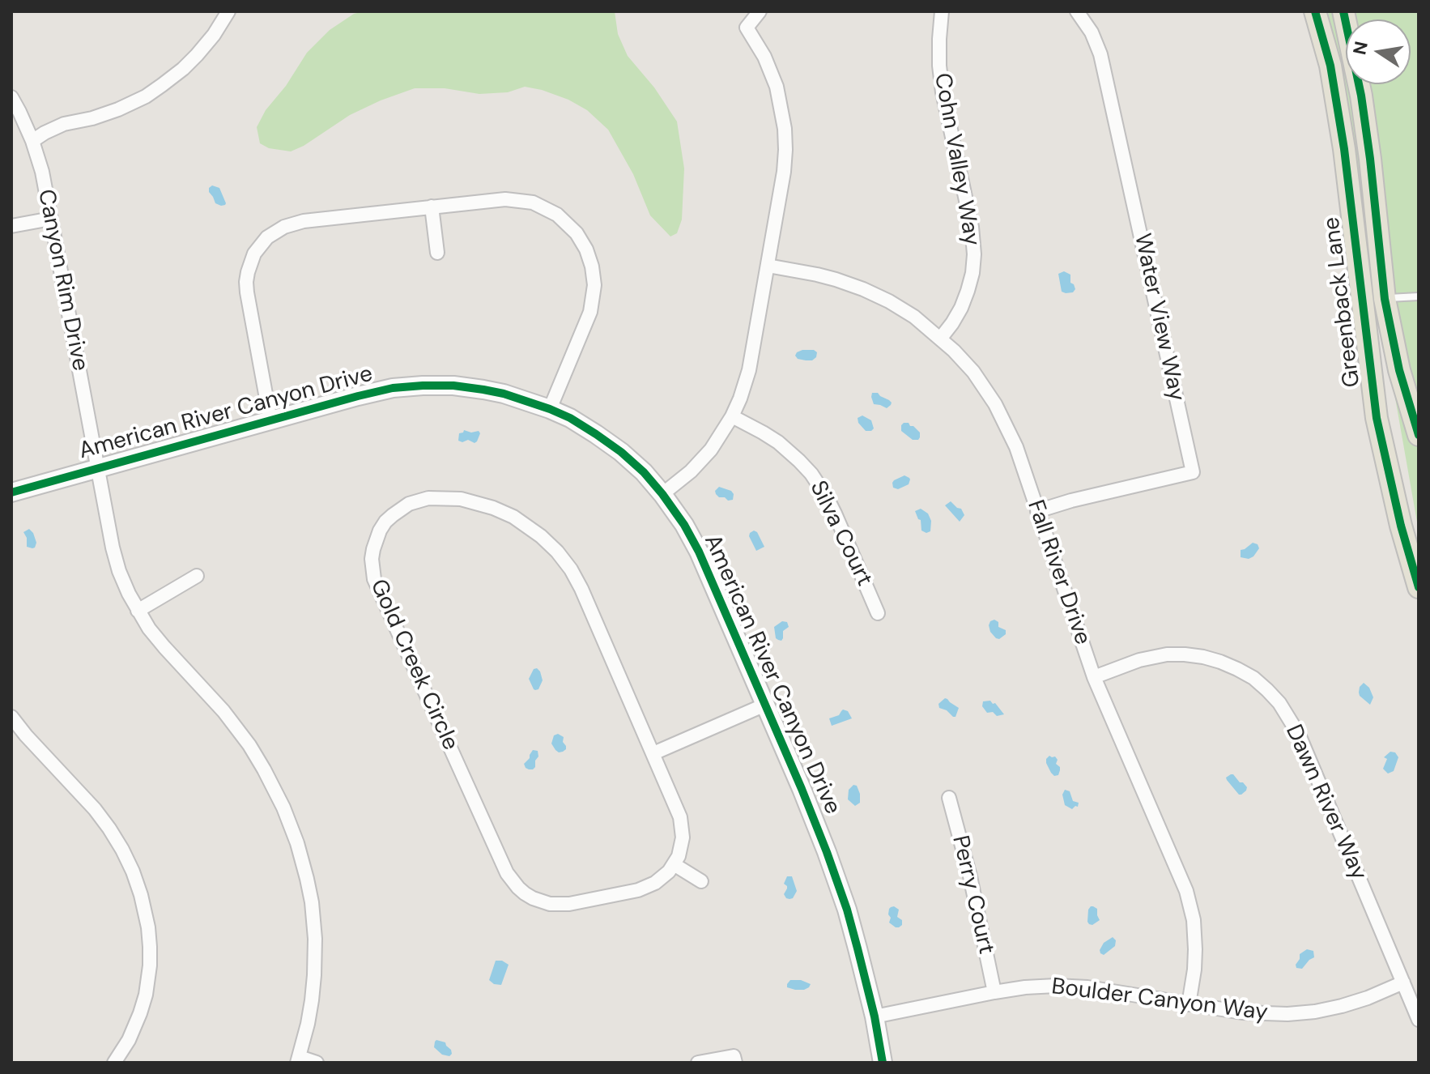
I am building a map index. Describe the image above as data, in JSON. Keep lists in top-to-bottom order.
{
  "streets": {
    "main road": ["Greenback Lane", "American River Canyon Drive"],
    "street": [
      "Cohn Valley Way",
      "Canyon Rim Drive",
      "Water View Way",
      "Silva Court",
      "Fall River Drive",
      "Gold Creek Circle",
      "Dawn River Way",
      "Perry Court",
      "Boulder Canyon Way"
    ]
  },
  "crossings": [
    ["Cohn Valley Way", "Fall River Drive"],
    ["Canyon Rim Drive", "American River Canyon Drive"],
    ["Water View Way", "Fall River Drive"],
    ["American River Canyon Drive", "Boulder Canyon Way"],
    ["Fall River Drive", "Dawn River Way"],
    ["Fall River Drive", "Boulder Canyon Way"],
    ["Dawn River Way", "Boulder Canyon Way"],
    ["Perry Court", "Boulder Canyon Way"]
  ],
  "north": "left"
}
